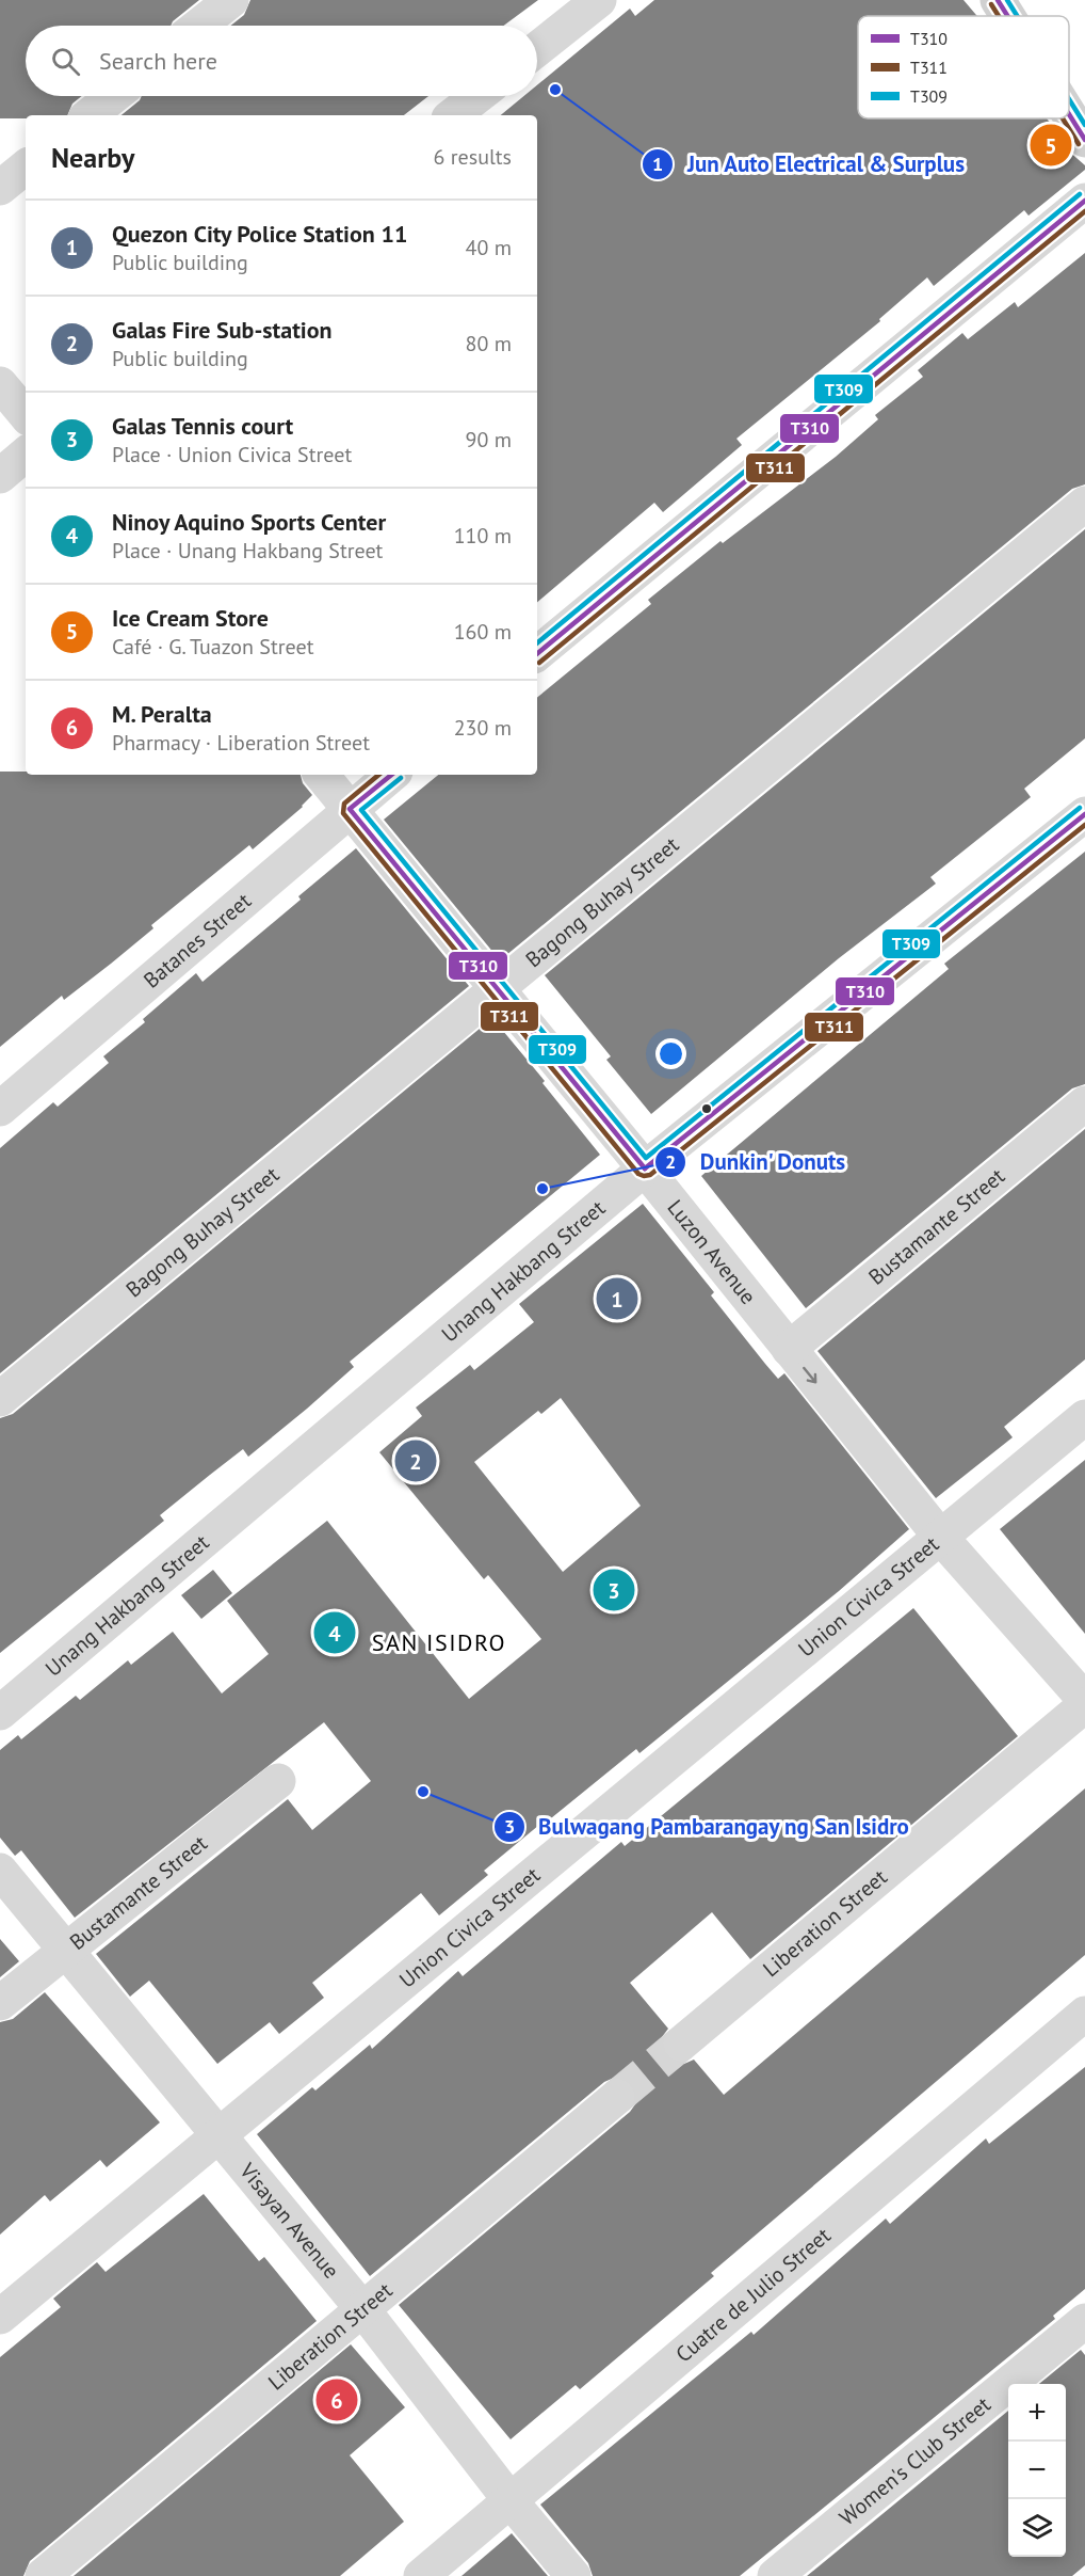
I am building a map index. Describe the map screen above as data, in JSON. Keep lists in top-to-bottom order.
{
  "streets": {
    "street": [
      "Bagong Buhay Street",
      "Batanes Street",
      "Bustamante Street",
      "Luzon Avenue",
      "Unang Hakbang Street",
      "Union Civica Street",
      "Liberation Street",
      "Visayan Avenue",
      "Cuatre de Julio Street",
      "Women's Club Street"
    ]
  },
  "crossings": [
    ["Bagong Buhay Street", "Luzon Avenue"],
    ["Batanes Street", "Luzon Avenue"],
    ["Bustamante Street", "Luzon Avenue"],
    ["Bustamante Street", "Visayan Avenue"],
    ["Luzon Avenue", "Unang Hakbang Street"],
    ["Luzon Avenue", "Union Civica Street"],
    ["Union Civica Street", "Visayan Avenue"],
    ["Liberation Street", "Visayan Avenue"],
    ["Visayan Avenue", "Cuatre de Julio Street"]
  ],
  "districts": ["SAN ISIDRO"],
  "places": ["Jun Auto Electrical & Surplus", "Dunkin' Donuts", "Bulwagang Pambarangay ng San Isidro"],
  "lines": ["transit line T310", "transit line T309", "transit line T311"],
  "legend": ["T310", "T311", "T309"],
  "page": {
    "search": "Search here",
    "heading": ["Nearby", "6 results"],
    "pins": [
      "5",
      "1",
      "2",
      "3",
      "4",
      "6"
    ],
    "list": [
      {
        "mark": "1",
        "name": "Quezon City Police Station 11",
        "note": "Public building",
        "value": "40 m"
      },
      {
        "mark": "2",
        "name": "Galas Fire Sub-station",
        "note": "Public building",
        "value": "80 m"
      },
      {
        "mark": "3",
        "name": "Galas Tennis court",
        "note": "Place · Union Civica Street",
        "value": "90 m"
      },
      {
        "mark": "4",
        "name": "Ninoy Aquino Sports Center",
        "note": "Place · Unang Hakbang Street",
        "value": "110 m"
      },
      {
        "mark": "5",
        "name": "Ice Cream Store",
        "note": "Café · G. Tuazon Street",
        "value": "160 m"
      },
      {
        "mark": "6",
        "name": "M. Peralta",
        "note": "Pharmacy · Liberation Street",
        "value": "230 m"
      }
    ],
    "map_buttons": ["+", "−"]
  }
}
